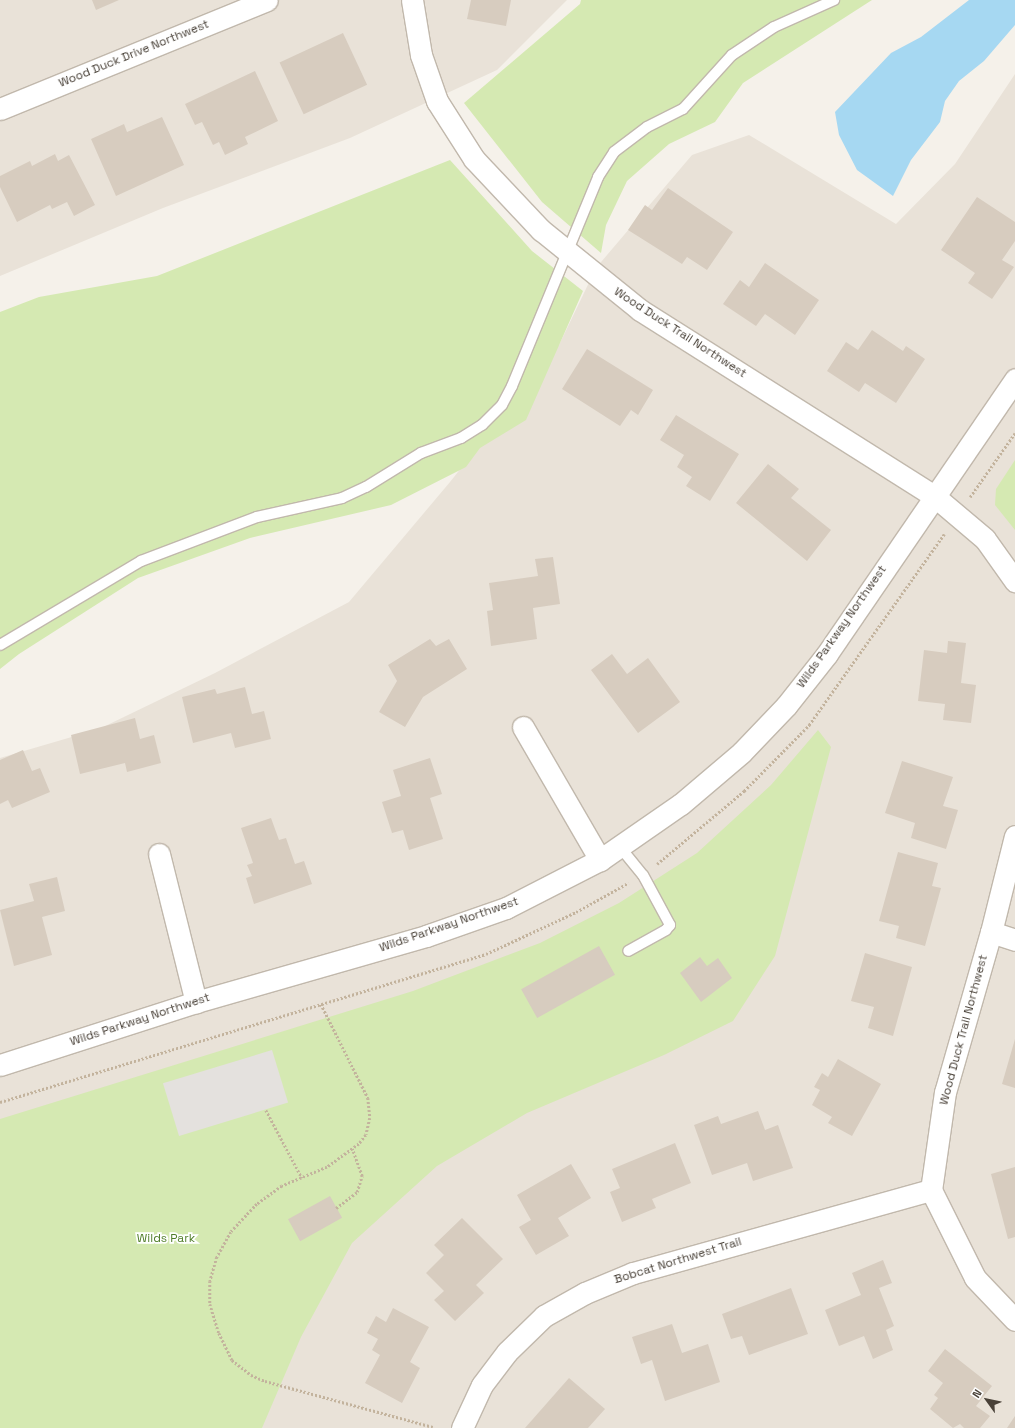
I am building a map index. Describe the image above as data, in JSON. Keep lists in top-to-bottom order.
{
  "streets": {
    "street": [
      "Wood Duck Drive Northwest",
      "Wood Duck Trail Northwest",
      "Wilds Parkway Northwest",
      "Bobcat Northwest Trail"
    ]
  },
  "crossings": [
    ["Wood Duck Trail Northwest", "Wilds Parkway Northwest"],
    ["Wood Duck Trail Northwest", "Bobcat Northwest Trail"]
  ],
  "parks": ["Wilds Park"],
  "north": "top left"
}
